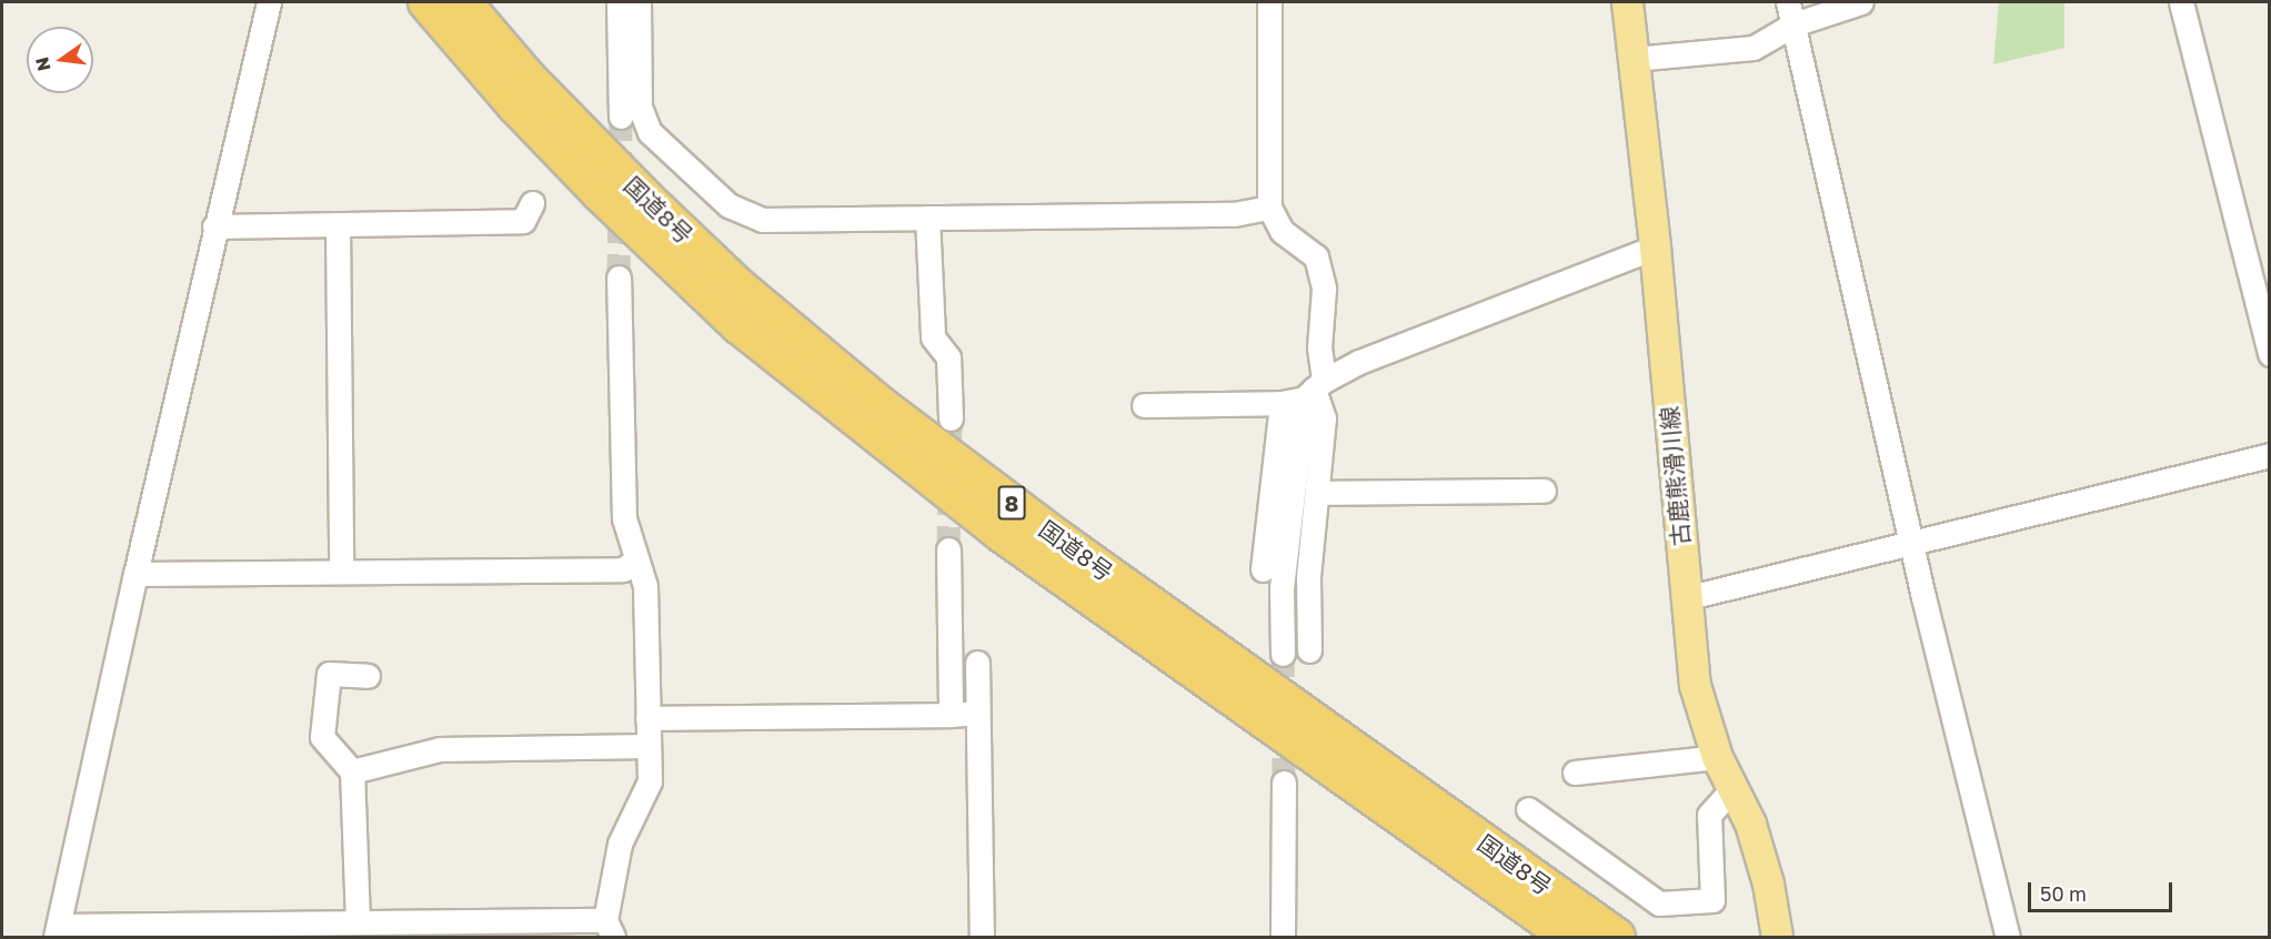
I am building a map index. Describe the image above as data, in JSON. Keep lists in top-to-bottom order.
{
  "streets": {
    "highway": ["国道8号", "8"],
    "main road": ["古鹿熊滑川線"]
  },
  "scale_bar": "50 m",
  "north": "left"
}
